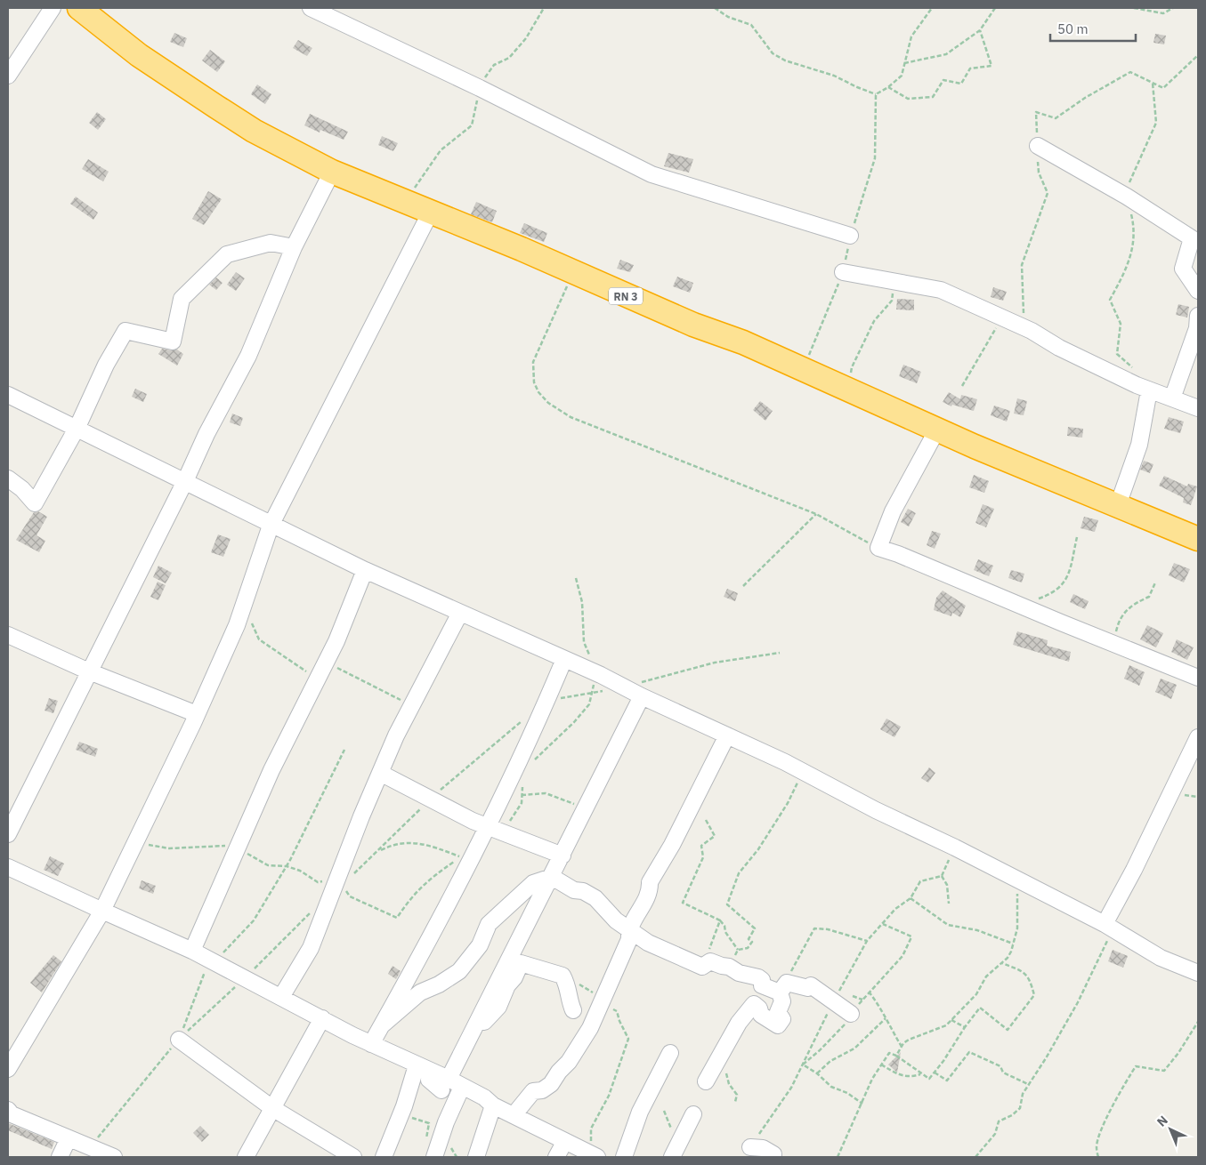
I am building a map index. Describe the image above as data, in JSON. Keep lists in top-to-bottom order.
{
  "streets": {
    "highway": ["RN 3"]
  },
  "scale_bar": "50 m",
  "north": "top left"
}
